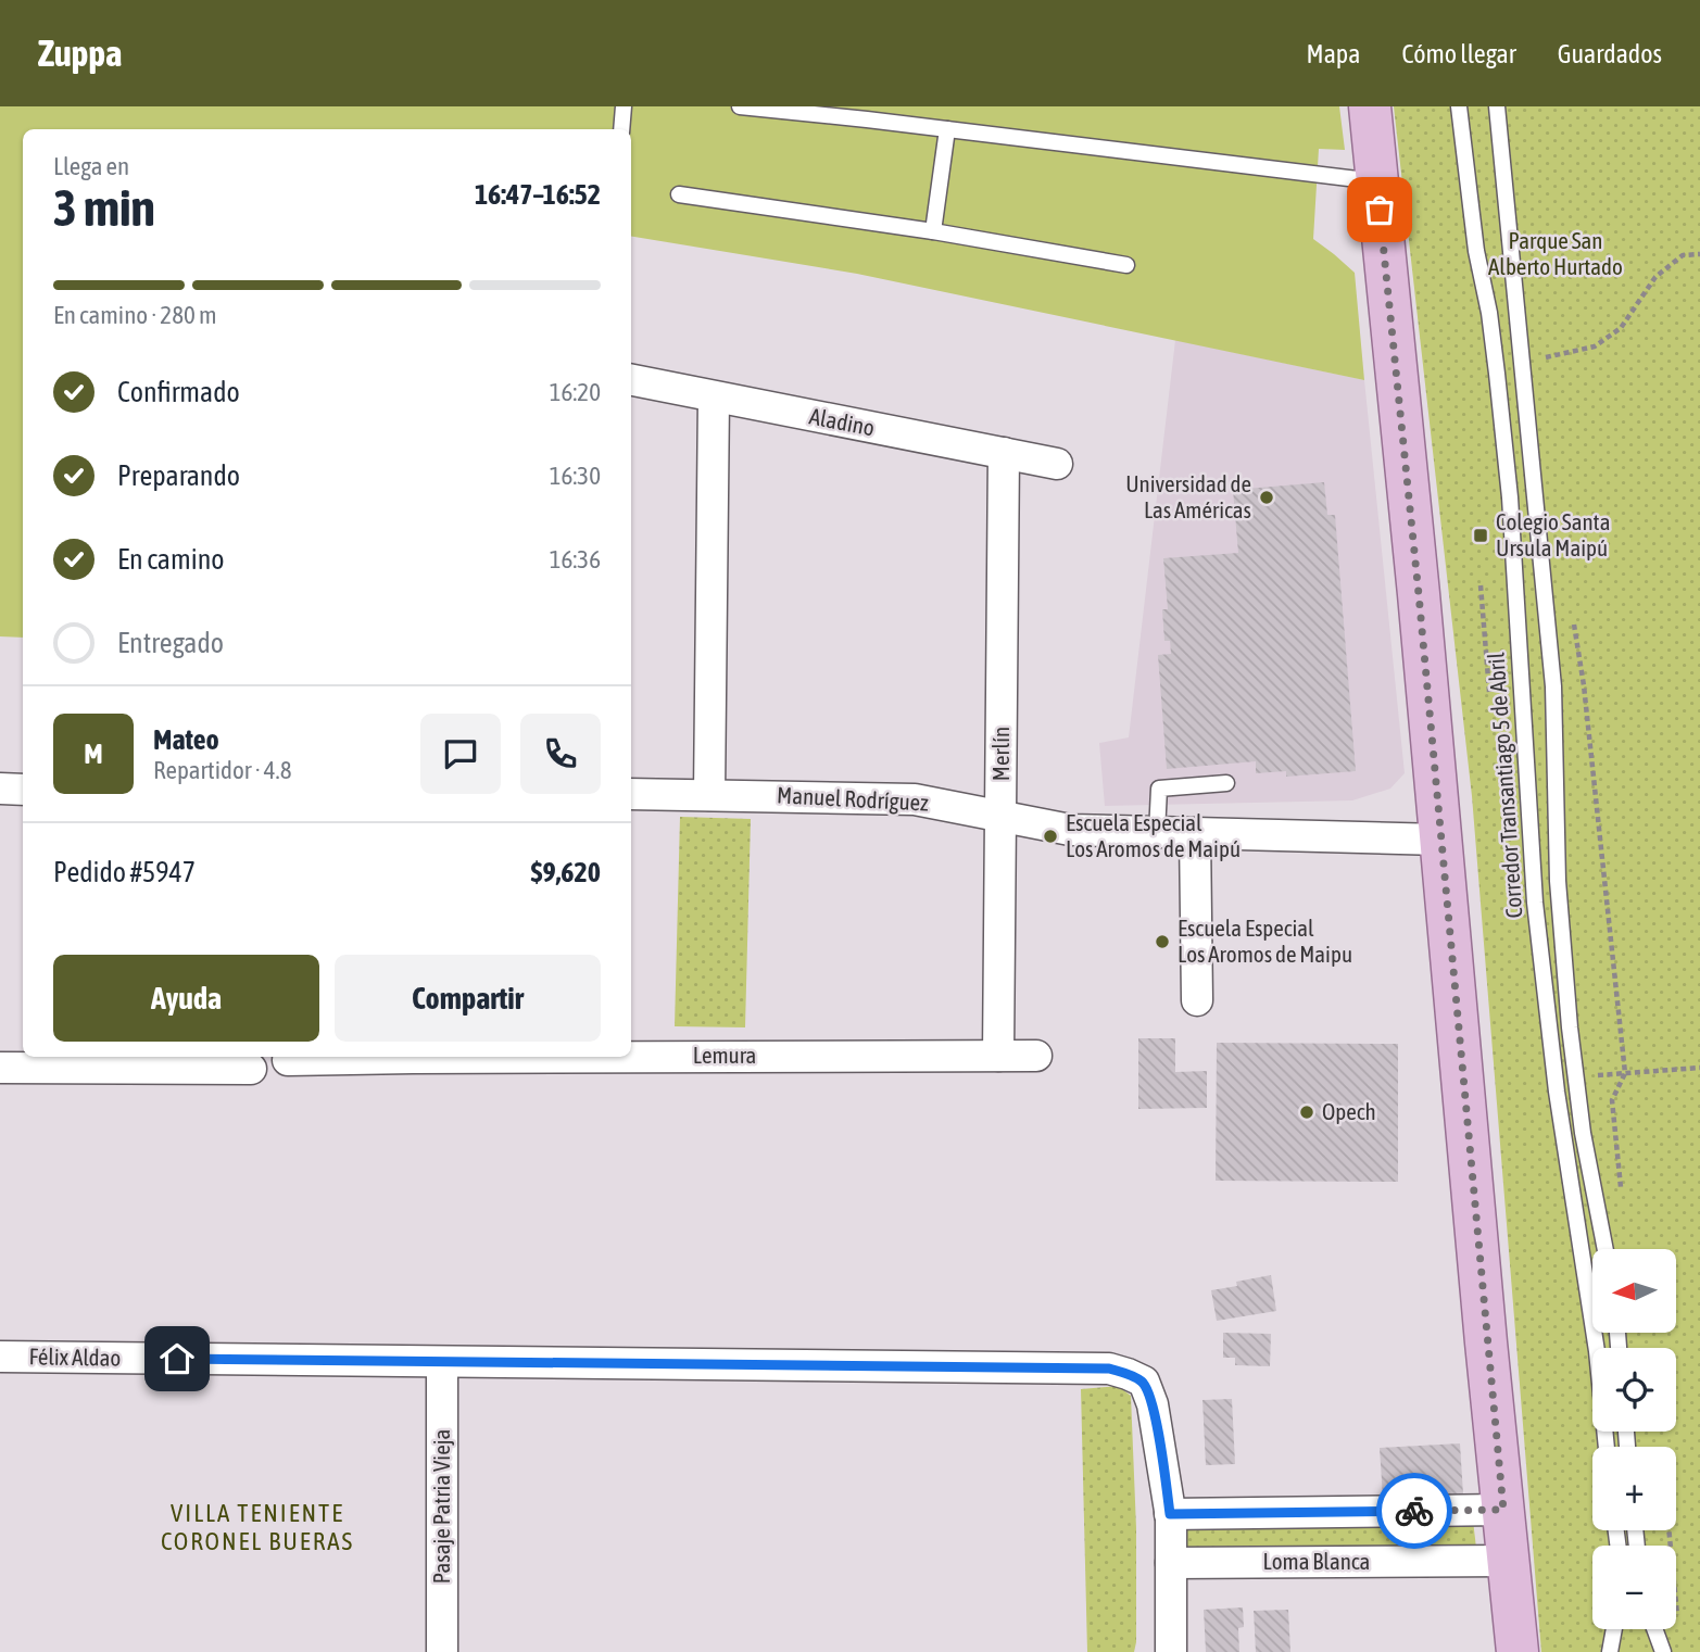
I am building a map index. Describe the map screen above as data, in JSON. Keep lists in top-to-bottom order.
{
  "streets": {
    "street": [
      "Aladino",
      "Merlín",
      "Manuel Rodríguez",
      "Lemura",
      "Félix Aldao",
      "Pasaje Patria Vieja",
      "Loma Blanca"
    ],
    "lane": ["Corredor Transantiago 5 de Abril"]
  },
  "crossings": [
    ["Aladino", "Merlín"],
    ["Merlín", "Manuel Rodríguez"],
    ["Merlín", "Lemura"],
    ["Félix Aldao", "Pasaje Patria Vieja"]
  ],
  "districts": ["VILLA TENIENTE CORONEL BUERAS"],
  "parks": ["Parque San Alberto Hurtado"],
  "places": {
    "other": [
      "Universidad de Las Américas",
      "Escuela Especial Los Aromos de Maipú",
      "Escuela Especial Los Aromos de Maipu",
      "Opech"
    ],
    "transit": ["Colegio Santa Ursula Maipú"]
  },
  "north": "left",
  "page": {
    "header": "Zuppa",
    "nav": ["Mapa", "Cómo llegar", "Guardados"],
    "heading": ["3 min", "Llega en", "16:47–16:52"],
    "panel": [
      "Mateo",
      "Repartidor · 4.8",
      "Pedido #5947",
      "$9,620"
    ],
    "bar": "En camino · 280 m",
    "list": [
      ["Confirmado", "16:20"],
      ["Preparando", "16:30"],
      ["En camino", "16:36"],
      "Entregado"
    ],
    "round": "M",
    "buttons": ["Ayuda", "Compartir"],
    "map_buttons": ["+", "−"]
  }
}
